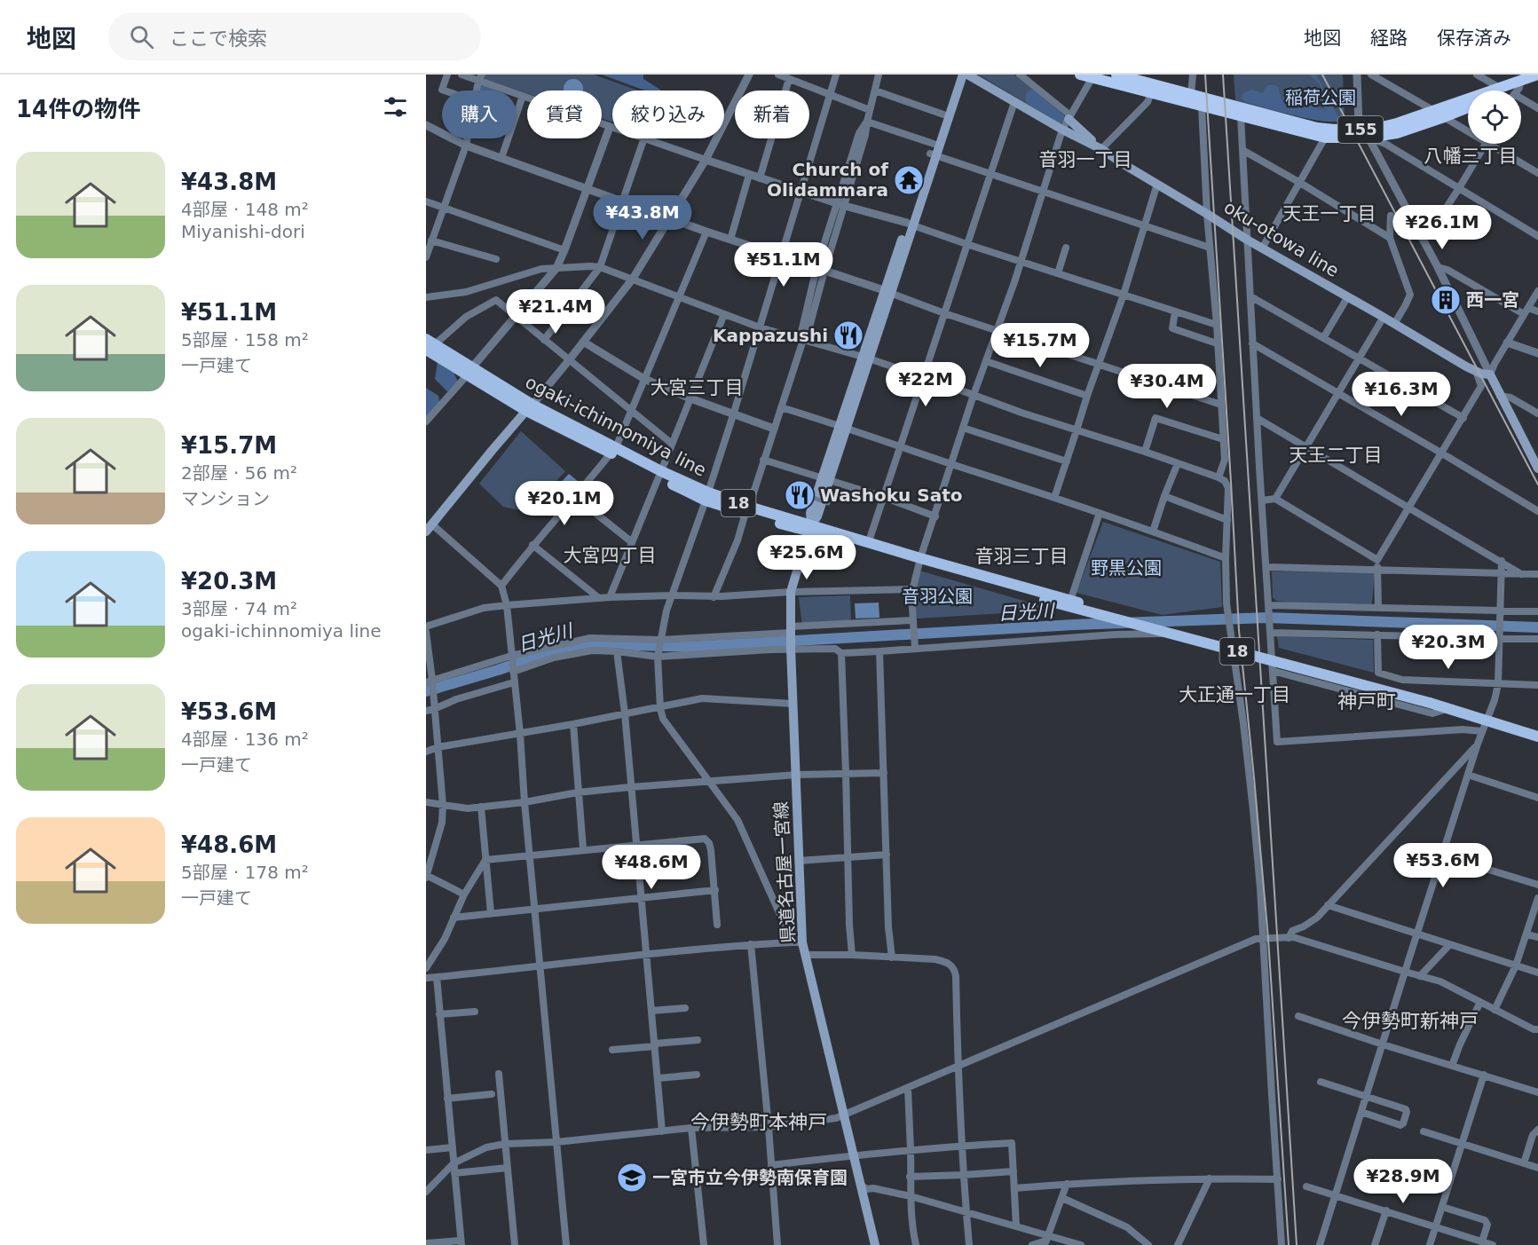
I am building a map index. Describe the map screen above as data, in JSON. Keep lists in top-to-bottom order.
{
  "streets": {
    "highway": ["155"],
    "main road": [
      "oku-otowa line",
      "ogaki-ichinnomiya line",
      "18",
      "県道名古屋一宮線"
    ]
  },
  "crossings": [
    ["oku-otowa line", "県道名古屋一宮線"],
    ["ogaki-ichinnomiya line", "県道名古屋一宮線"]
  ],
  "districts": [
    "八幡三丁目",
    "音羽一丁目",
    "天王一丁目",
    "大宮三丁目",
    "天王二丁目",
    "大宮四丁目",
    "音羽三丁目",
    "大正通一丁目",
    "神戸町",
    "今伊勢町新神戸",
    "今伊勢町本神戸"
  ],
  "water": ["日光川"],
  "parks": ["稲荷公園", "野黒公園", "音羽公園"],
  "places": {
    "temple": ["Church of Olidammara"],
    "building": ["西一宮"],
    "restaurant": ["Kappazushi", "Washoku Sato"],
    "school or university": ["一宮市立今伊勢南保育園"]
  },
  "page": {
    "header": "地図",
    "search": "ここで検索",
    "nav": ["地図", "経路", "保存済み"],
    "heading": "14件の物件",
    "chip": [
      "購入",
      "賃貸",
      "絞り込み",
      "新着"
    ],
    "list": [
      {
        "name": "¥43.8M",
        "note": "4部屋 · 148 m² · Miyanishi-dori"
      },
      {
        "name": "¥51.1M",
        "note": "5部屋 · 158 m² · 一戸建て"
      },
      {
        "name": "¥15.7M",
        "note": "2部屋 · 56 m² · マンション"
      },
      {
        "name": "¥20.3M",
        "note": "3部屋 · 74 m² · ogaki-ichinnomiya line"
      },
      {
        "name": "¥53.6M",
        "note": "4部屋 · 136 m² · 一戸建て"
      },
      {
        "name": "¥48.6M",
        "note": "5部屋 · 178 m² · 一戸建て"
      }
    ],
    "price": [
      "¥43.8M",
      "¥26.1M",
      "¥51.1M",
      "¥21.4M",
      "¥15.7M",
      "¥22M",
      "¥30.4M",
      "¥16.3M",
      "¥20.1M",
      "¥25.6M",
      "¥20.3M",
      "¥53.6M",
      "¥48.6M",
      "¥28.9M"
    ]
  }
}
